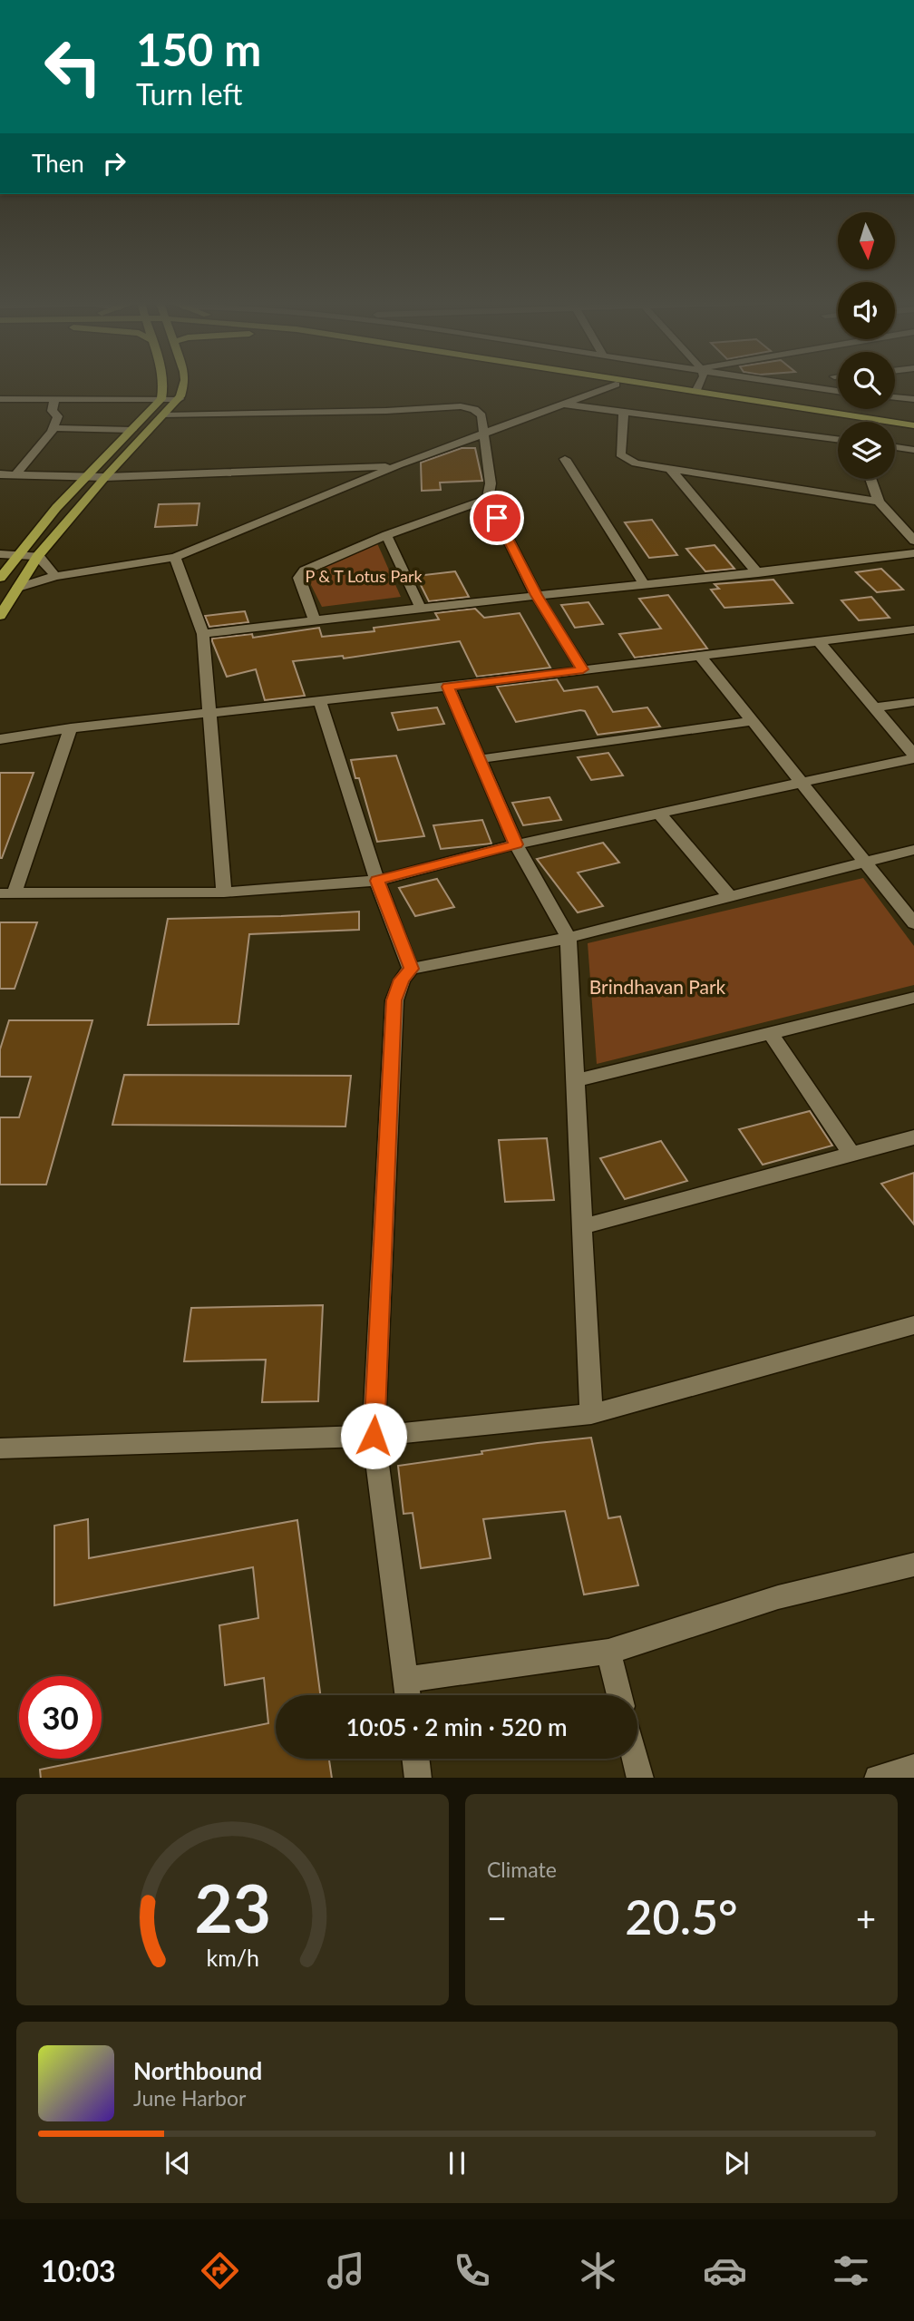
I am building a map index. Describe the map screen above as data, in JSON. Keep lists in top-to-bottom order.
{
  "parks": ["P & T Lotus Park", "Brindhavan Park"],
  "north": "bottom",
  "page": {
    "turn": ["150 m", "Turn left"],
    "then": "Then",
    "limit": "30",
    "trip": "10:05 · 2 min · 520 m",
    "tile": "Climate",
    "heat": ["−", "20.5°", "+"],
    "song": ["Northbound", "June Harbor"],
    "tabs": "10:03",
    "gauge": ["23", "km/h"]
  }
}
